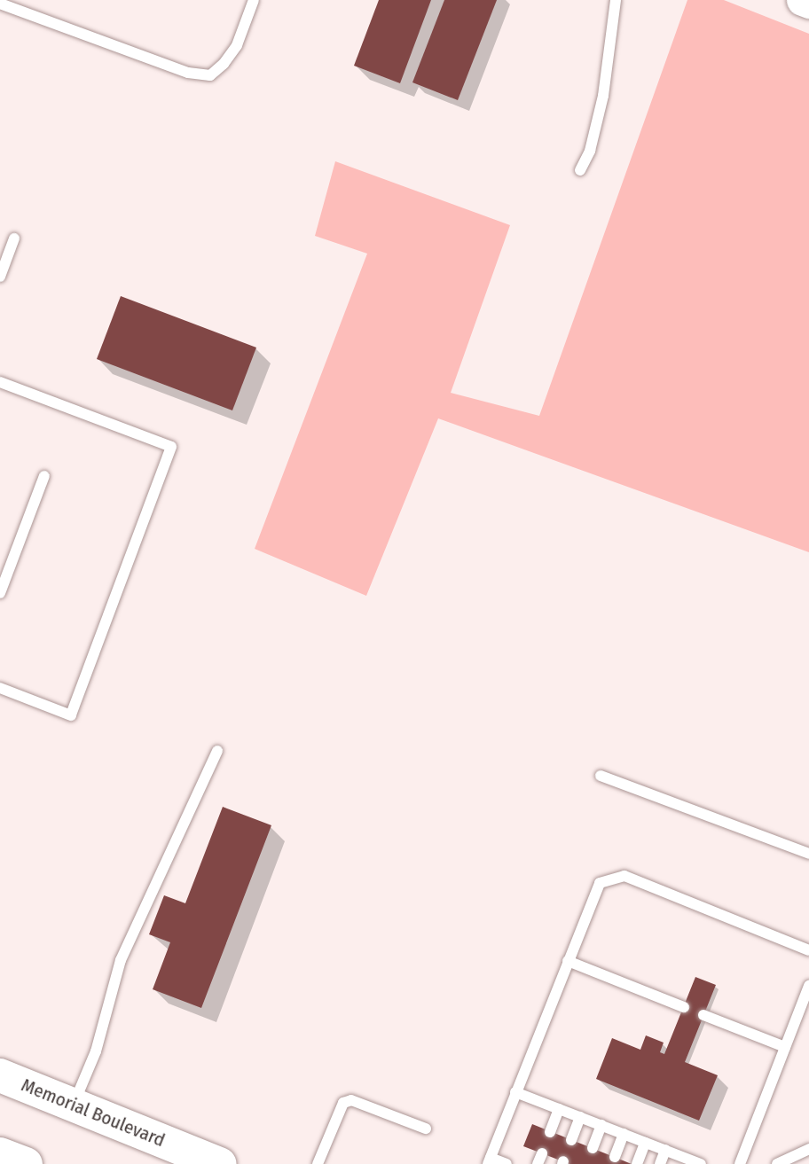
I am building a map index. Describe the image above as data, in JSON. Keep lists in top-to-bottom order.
{
  "streets": {
    "main road": ["Memorial Boulevard"]
  }
}
